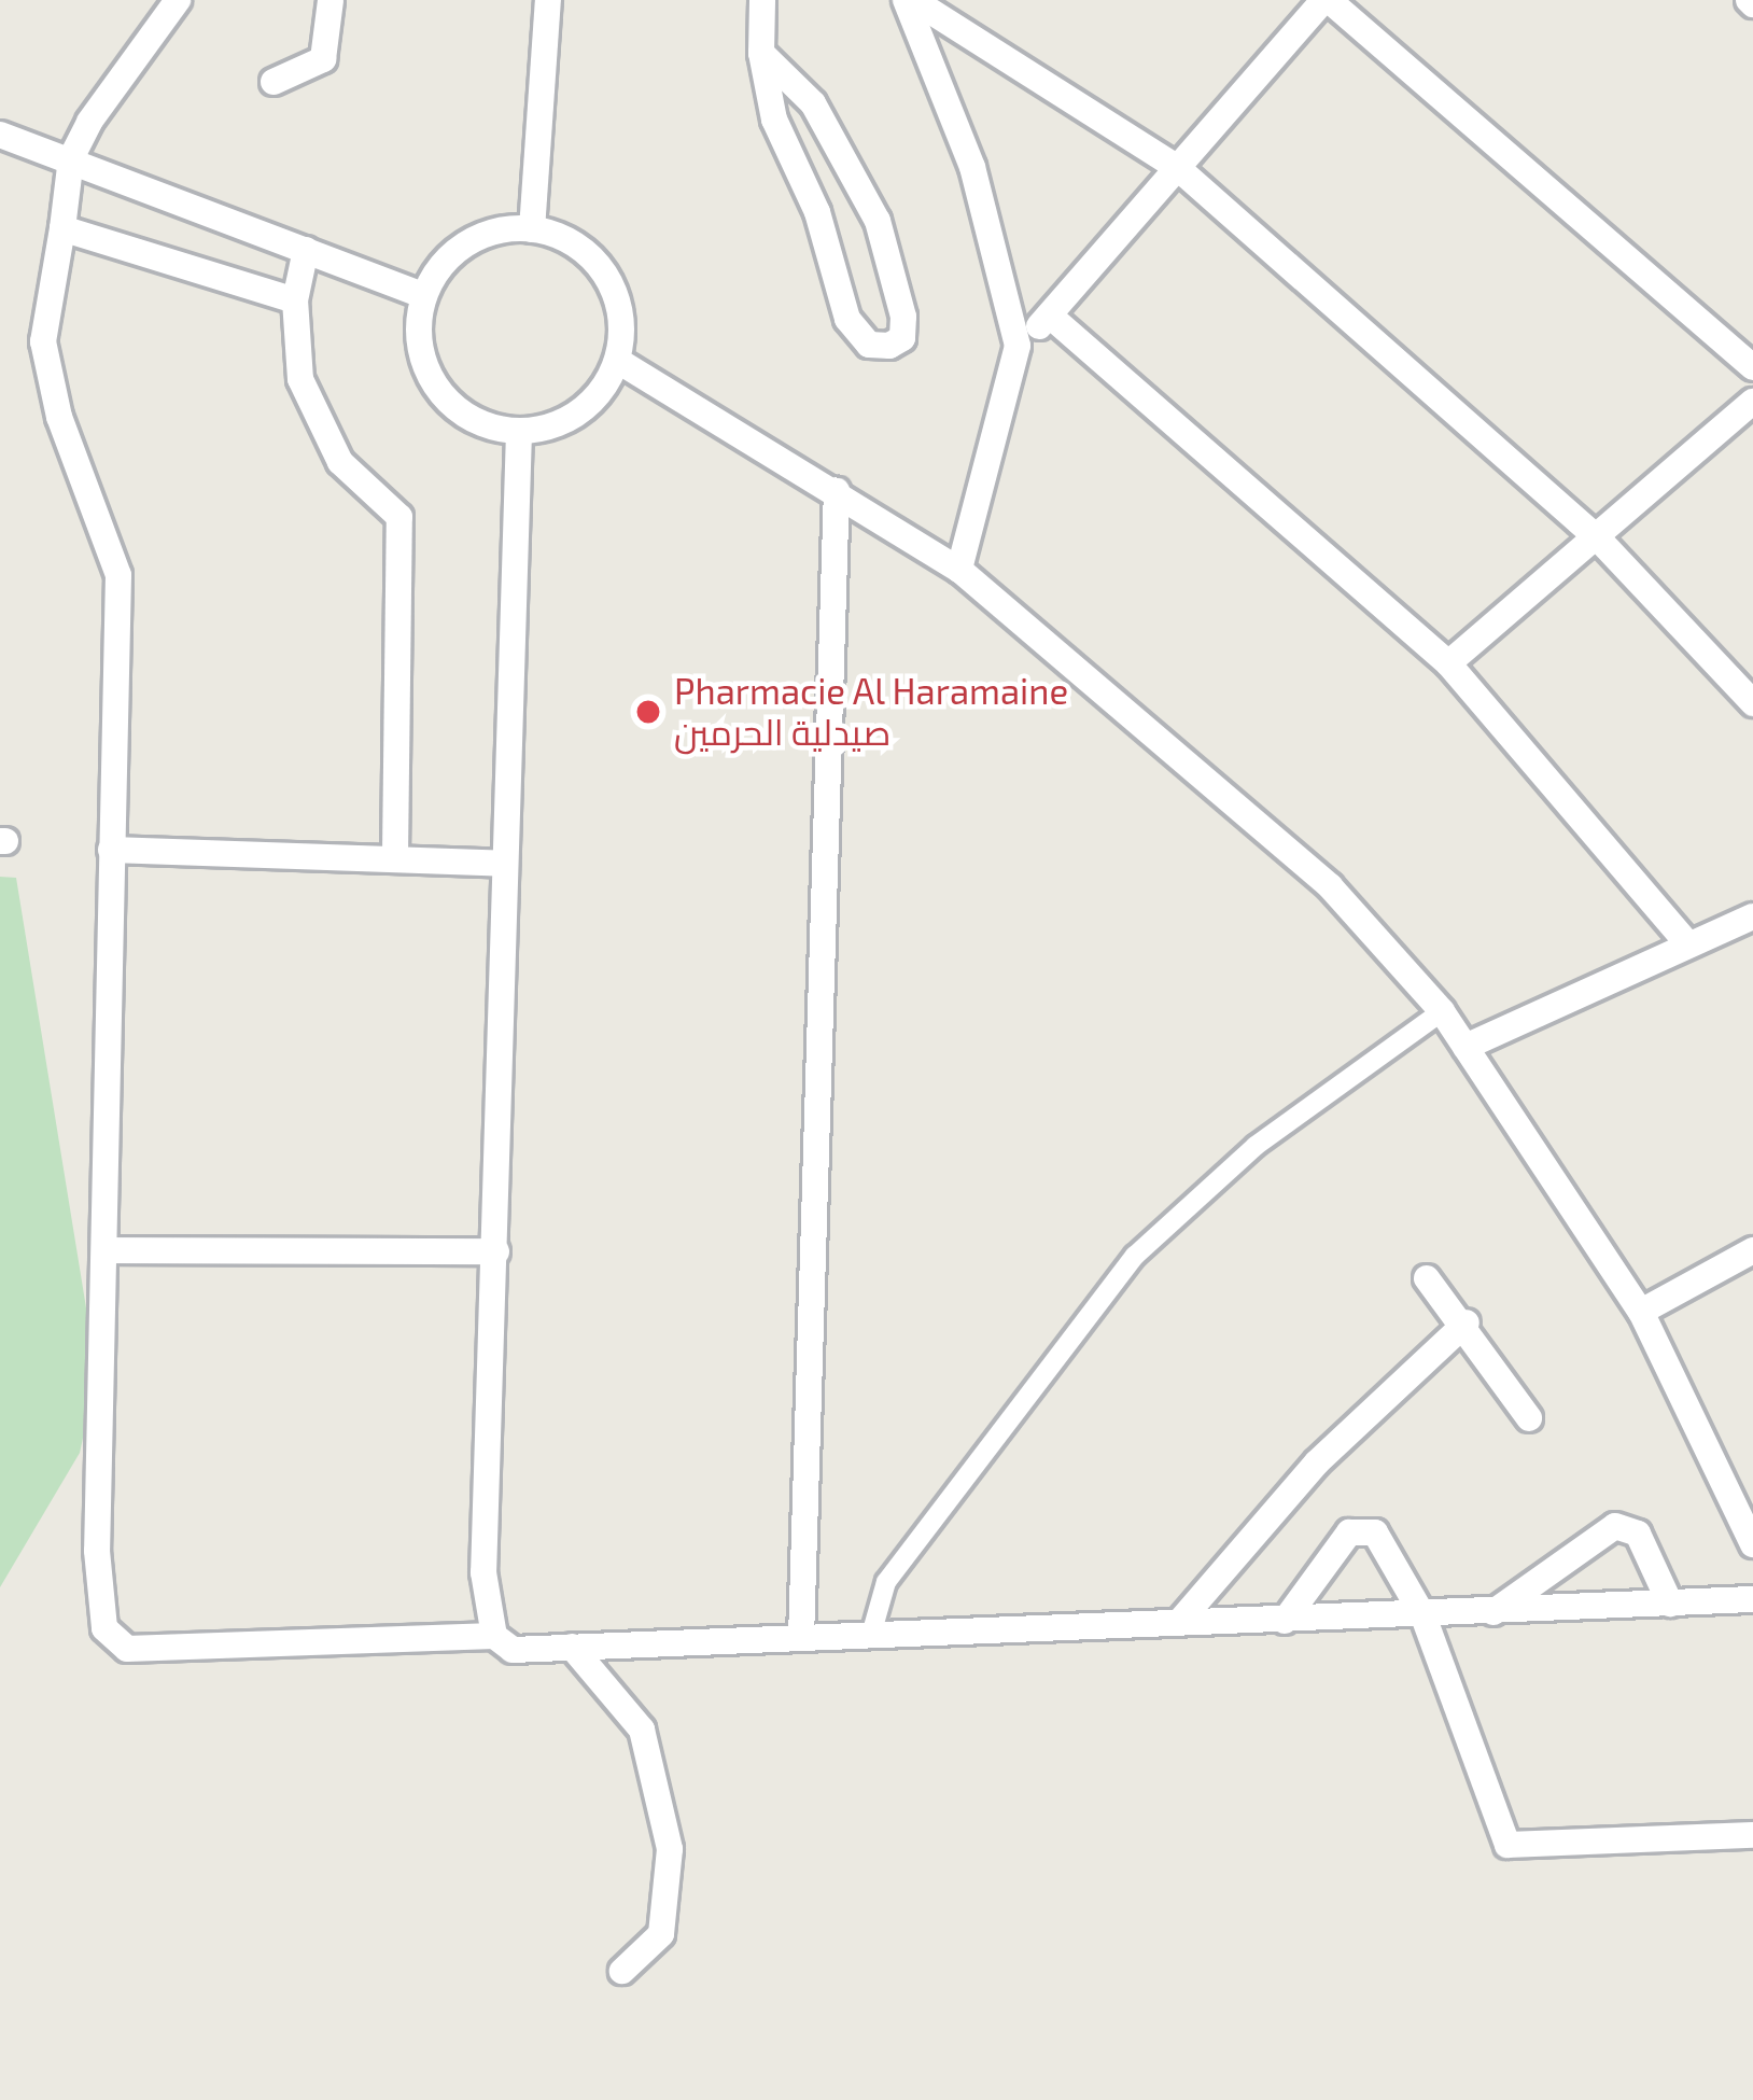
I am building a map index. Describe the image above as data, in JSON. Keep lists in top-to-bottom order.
{
  "places": ["Pharmacie Al Haramaine صيدلية الحرمين"]
}
